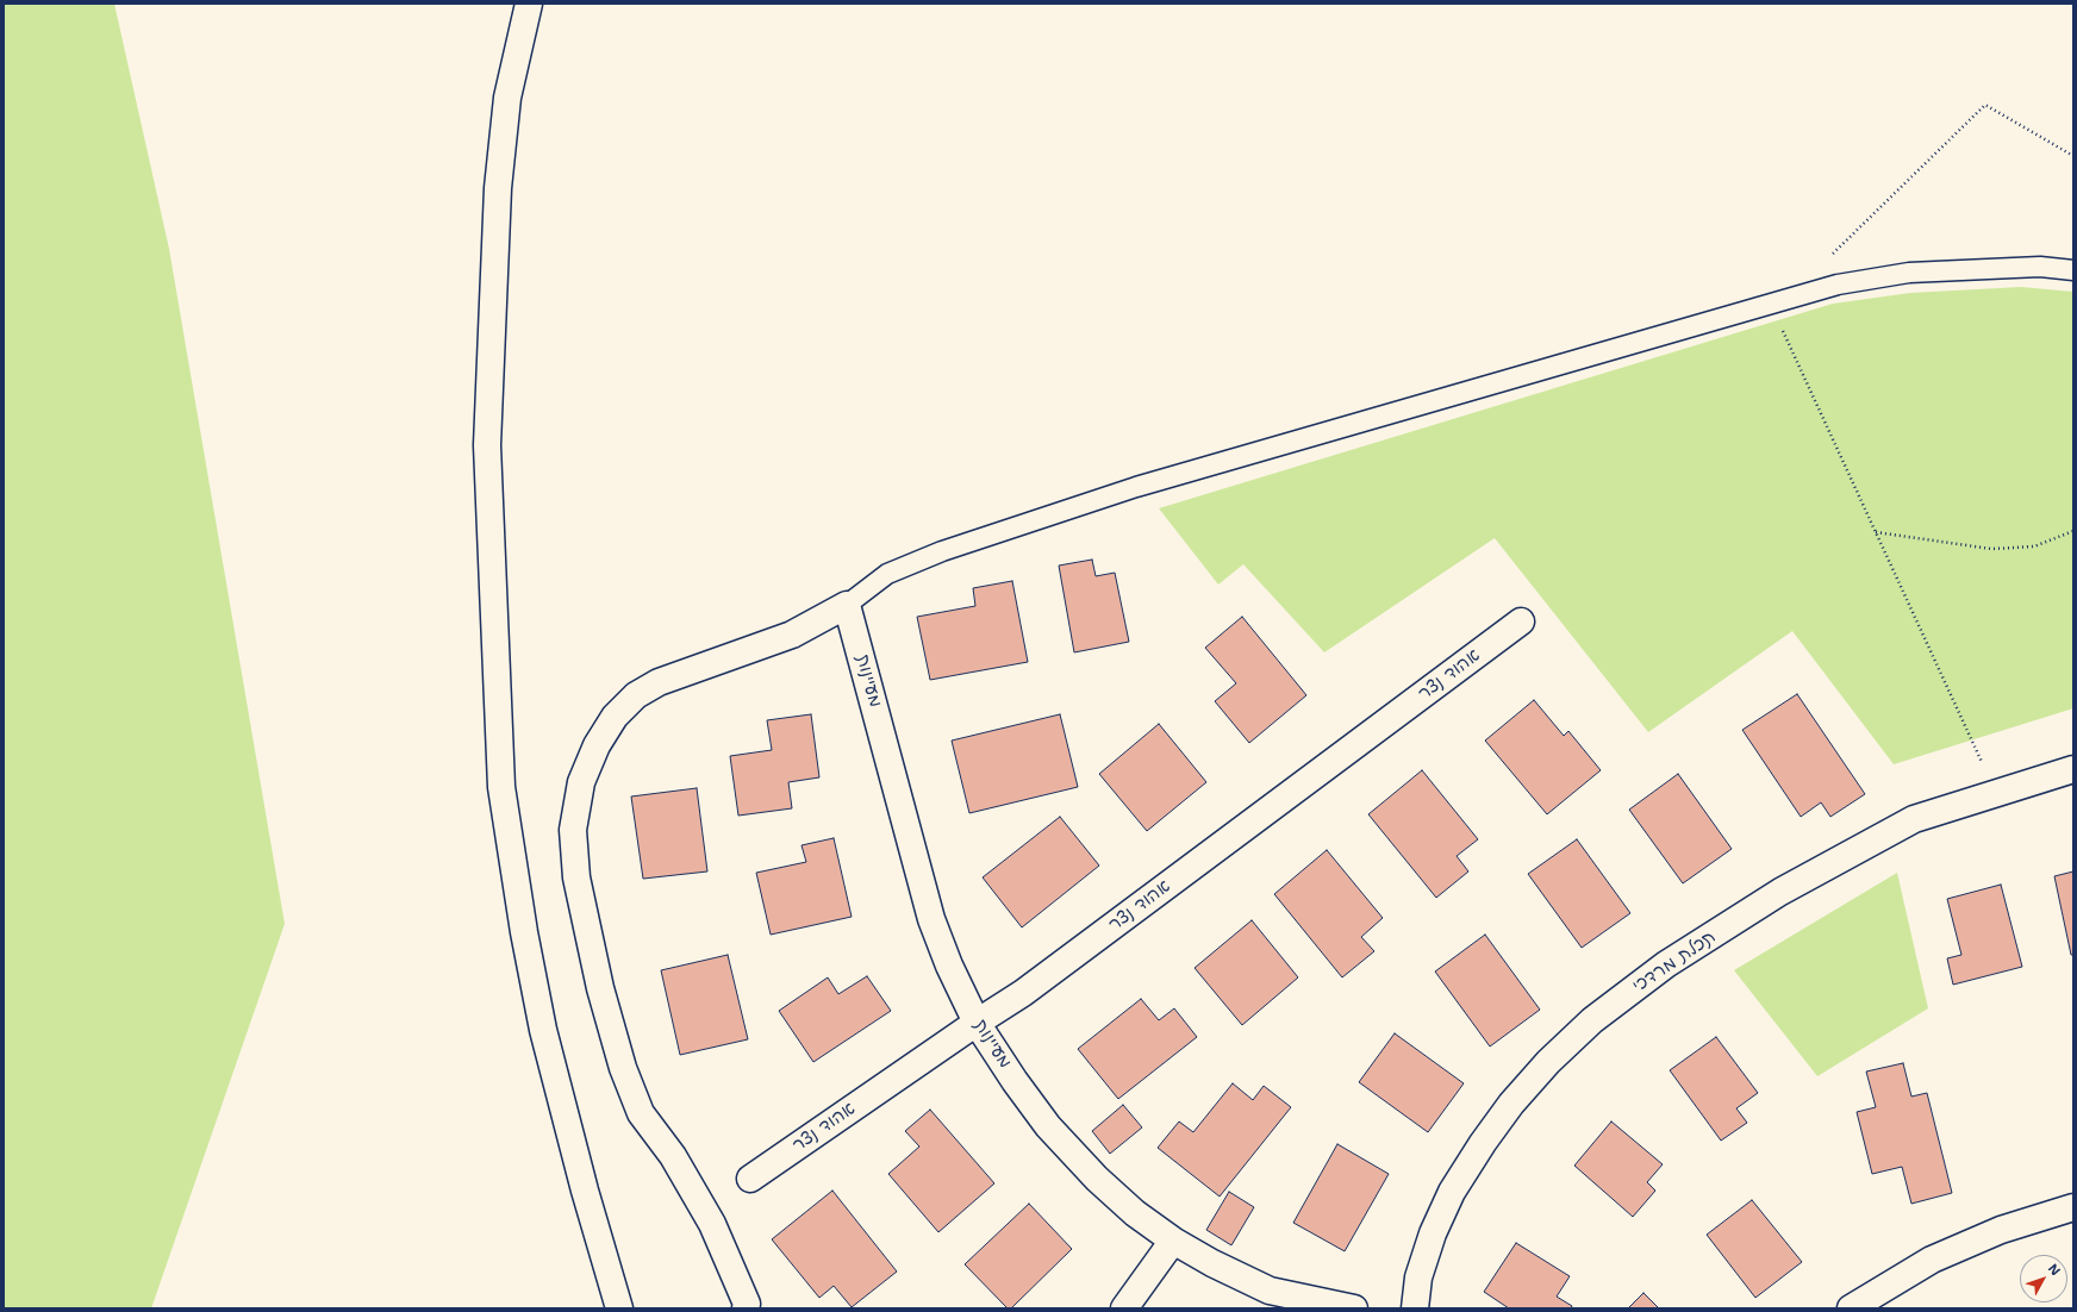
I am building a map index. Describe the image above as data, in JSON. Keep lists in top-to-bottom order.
{
  "streets": {
    "street": ["אהוד נצר", "מעיינות", "תכלת מרדכי"]
  },
  "crossings": [
    ["אהוד נצר", "מעיינות"]
  ],
  "north": "top right"
}
